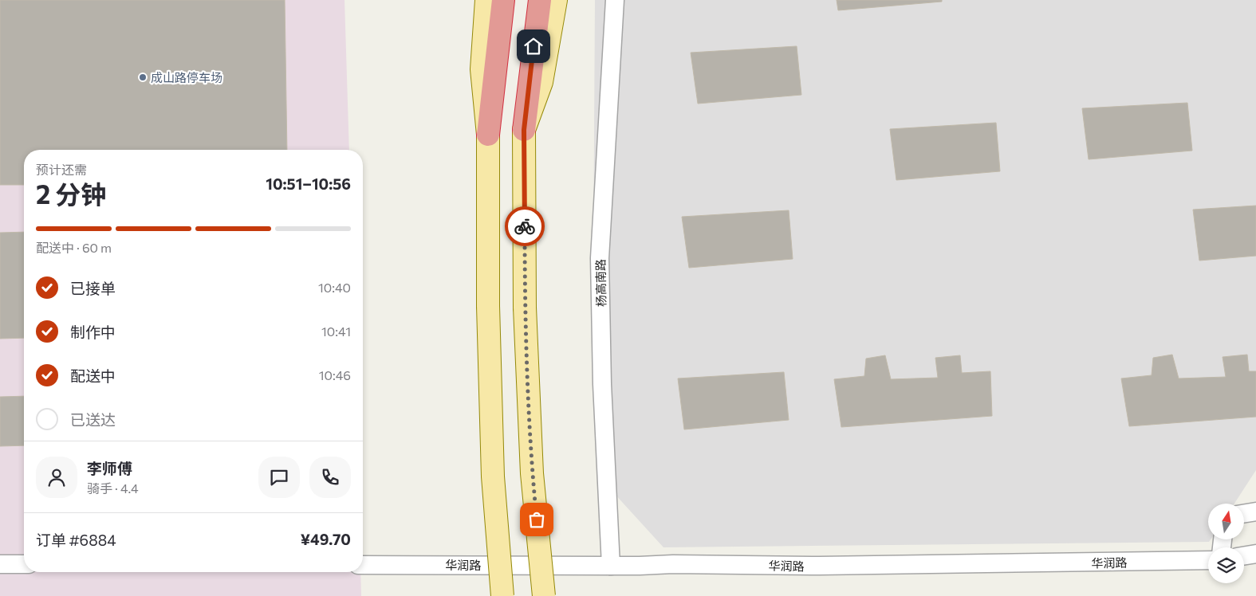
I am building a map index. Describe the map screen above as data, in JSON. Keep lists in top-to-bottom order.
{
  "streets": {
    "street": ["杨高南路", "华润路"]
  },
  "crossings": [
    ["杨高南路", "华润路"]
  ],
  "places": ["成山路停车场"],
  "north": "top",
  "page": {
    "heading": ["2 分钟", "预计还需", "10:51–10:56"],
    "panel": [
      "李师傅",
      "骑手 · 4.4",
      "订单 #6884",
      "¥49.70"
    ],
    "bar": "配送中 · 60 m",
    "list": [
      ["已接单", "10:40"],
      ["制作中", "10:41"],
      ["配送中", "10:46"],
      "已送达"
    ]
  }
}
